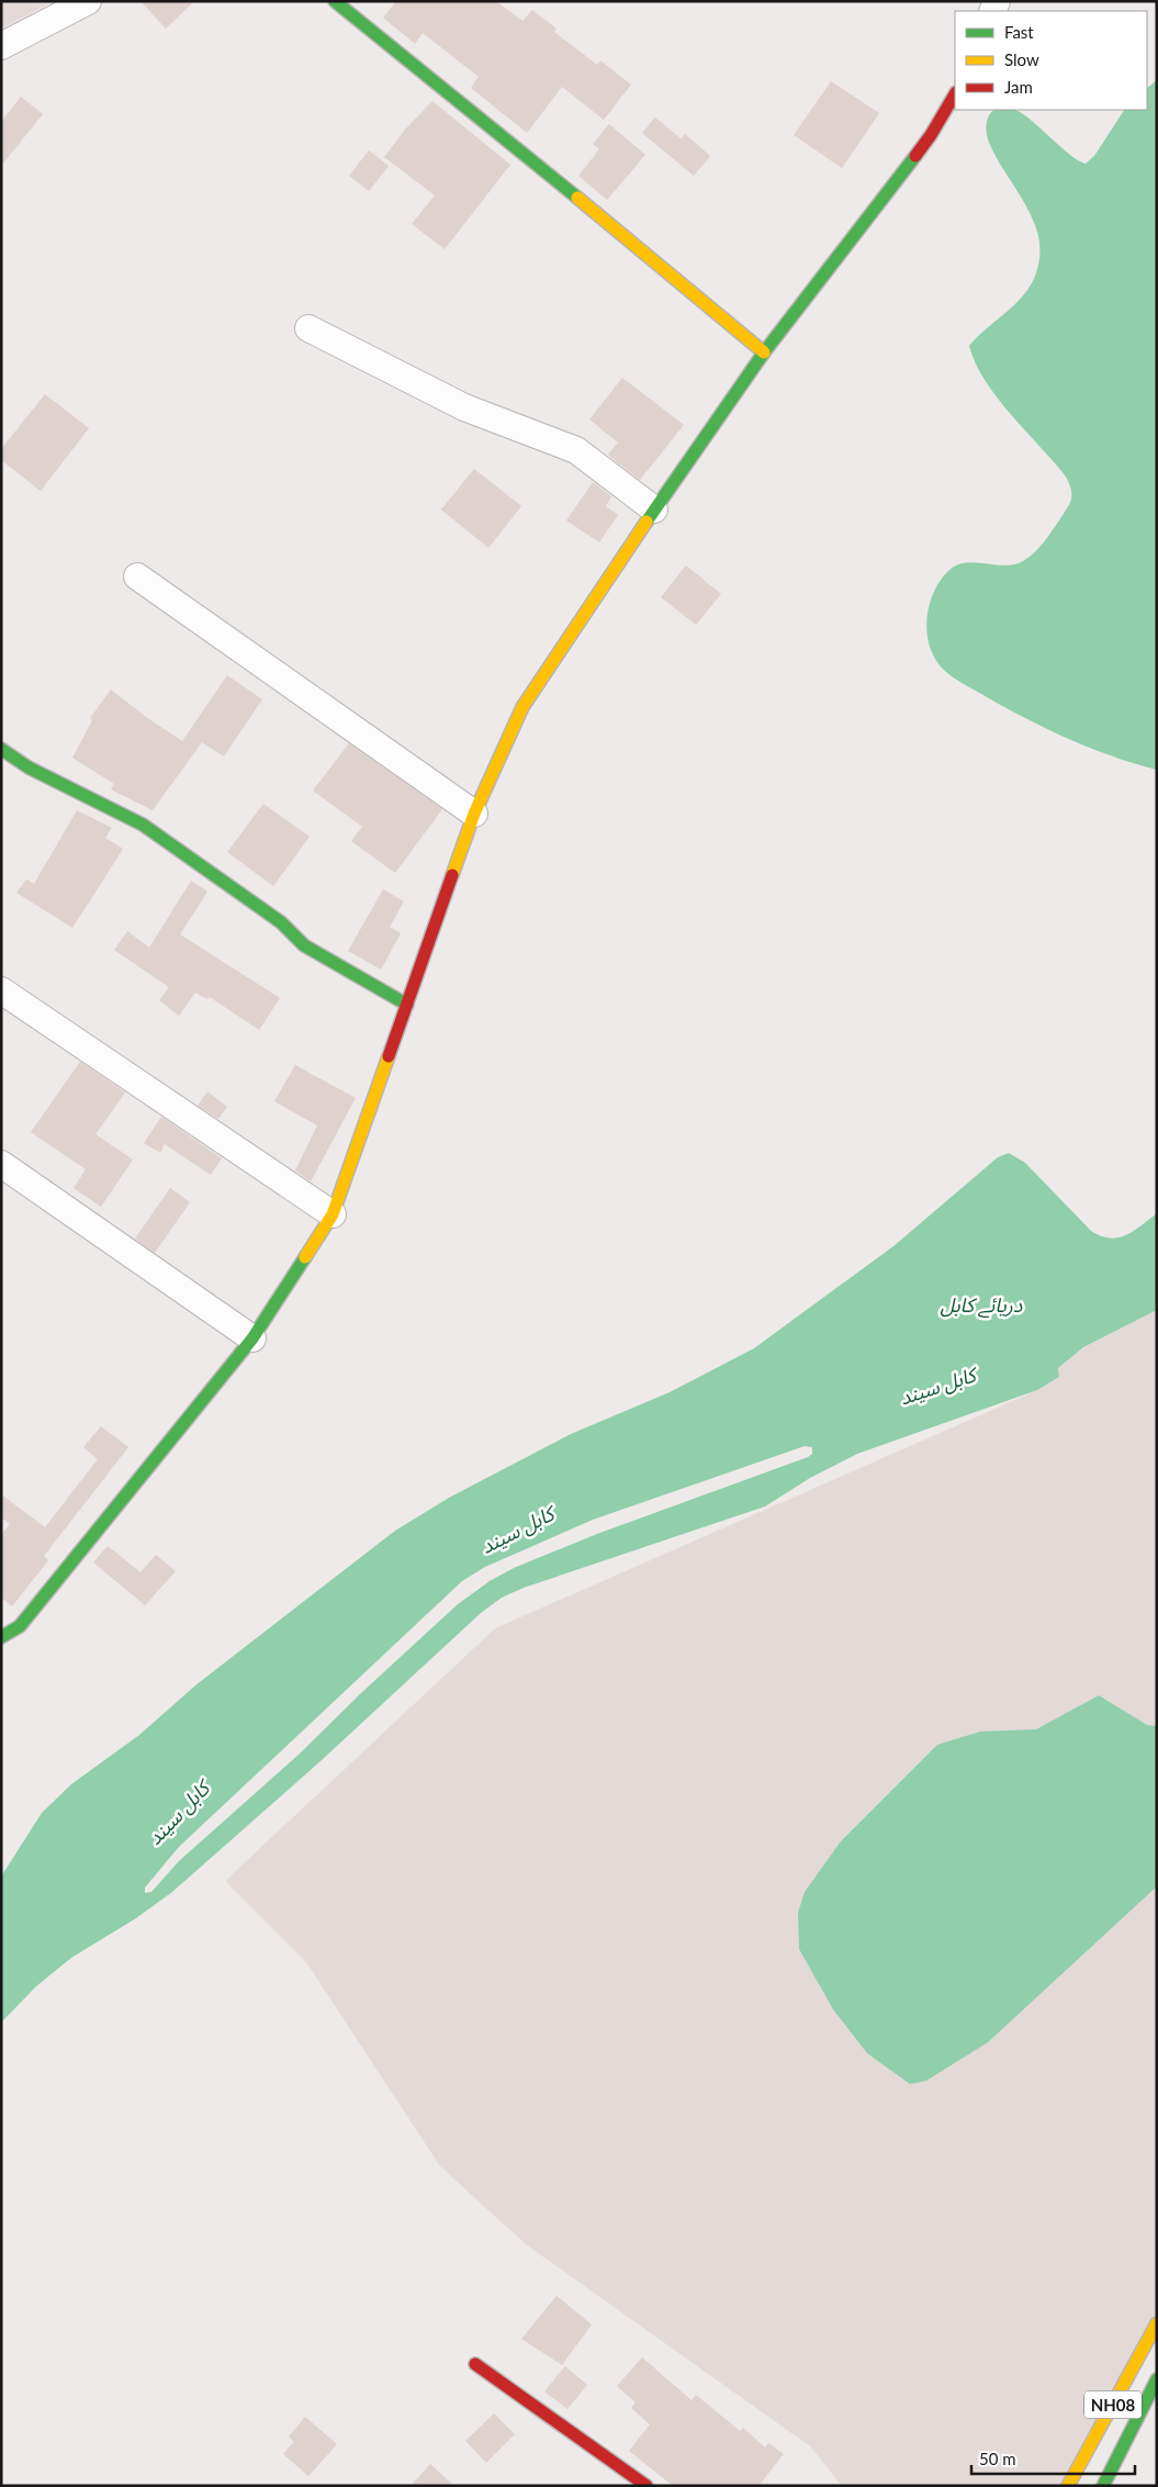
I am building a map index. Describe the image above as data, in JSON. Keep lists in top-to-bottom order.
{
  "streets": {
    "main road": ["NH08"]
  },
  "water": ["دریائے کابل", "کابل سيند"],
  "legend": ["Fast", "Slow", "Jam"],
  "scale_bar": "50 m"
}
